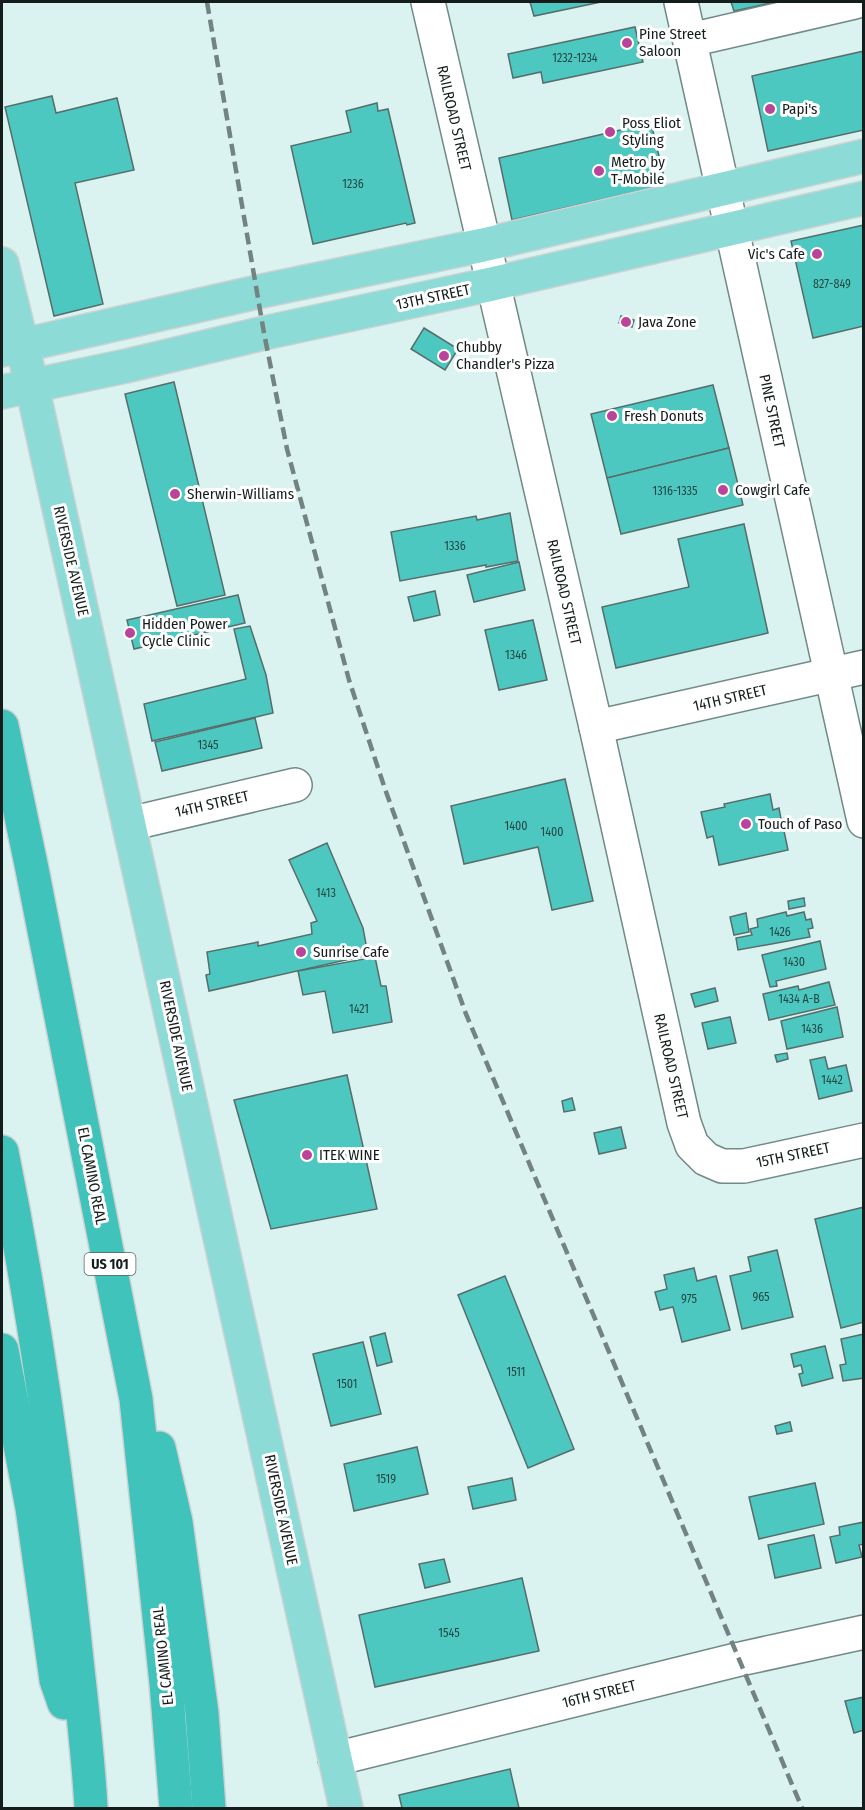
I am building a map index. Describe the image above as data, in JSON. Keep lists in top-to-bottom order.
{
  "streets": {
    "highway": ["EL CAMINO REAL", "US 101"],
    "main road": ["13TH STREET", "RIVERSIDE AVENUE"],
    "street": [
      "RAILROAD STREET",
      "PINE STREET",
      "14TH STREET",
      "15TH STREET",
      "16TH STREET"
    ]
  },
  "crossings": [
    ["RAILROAD STREET", "13TH STREET"],
    ["RAILROAD STREET", "14TH STREET"],
    ["RAILROAD STREET", "15TH STREET"],
    ["13TH STREET", "PINE STREET"],
    ["13TH STREET", "RIVERSIDE AVENUE"],
    ["PINE STREET", "14TH STREET"],
    ["RIVERSIDE AVENUE", "14TH STREET"],
    ["RIVERSIDE AVENUE", "16TH STREET"]
  ],
  "places": [
    "Pine Street Saloon",
    "Papi's",
    "Poss Eliot Styling",
    "Metro by T-Mobile",
    "Vic's Cafe",
    "Java Zone",
    "Chubby Chandler's Pizza",
    "Fresh Donuts",
    "Cowgirl Cafe",
    "Sherwin-Williams",
    "Hidden Power Cycle Clinic",
    "Touch of Paso",
    "Sunrise Cafe",
    "ITEK WINE"
  ],
  "house_numbers": [
    "1232-1234",
    "1236",
    "827-849",
    "1316-1335",
    "1336",
    "1346",
    "1345",
    "1400",
    "1400",
    "1413",
    "1426",
    "1430",
    "1434 A-B",
    "1421",
    "1436",
    "1442",
    "965",
    "975",
    "1511",
    "1501",
    "1519",
    "1545"
  ]
}
